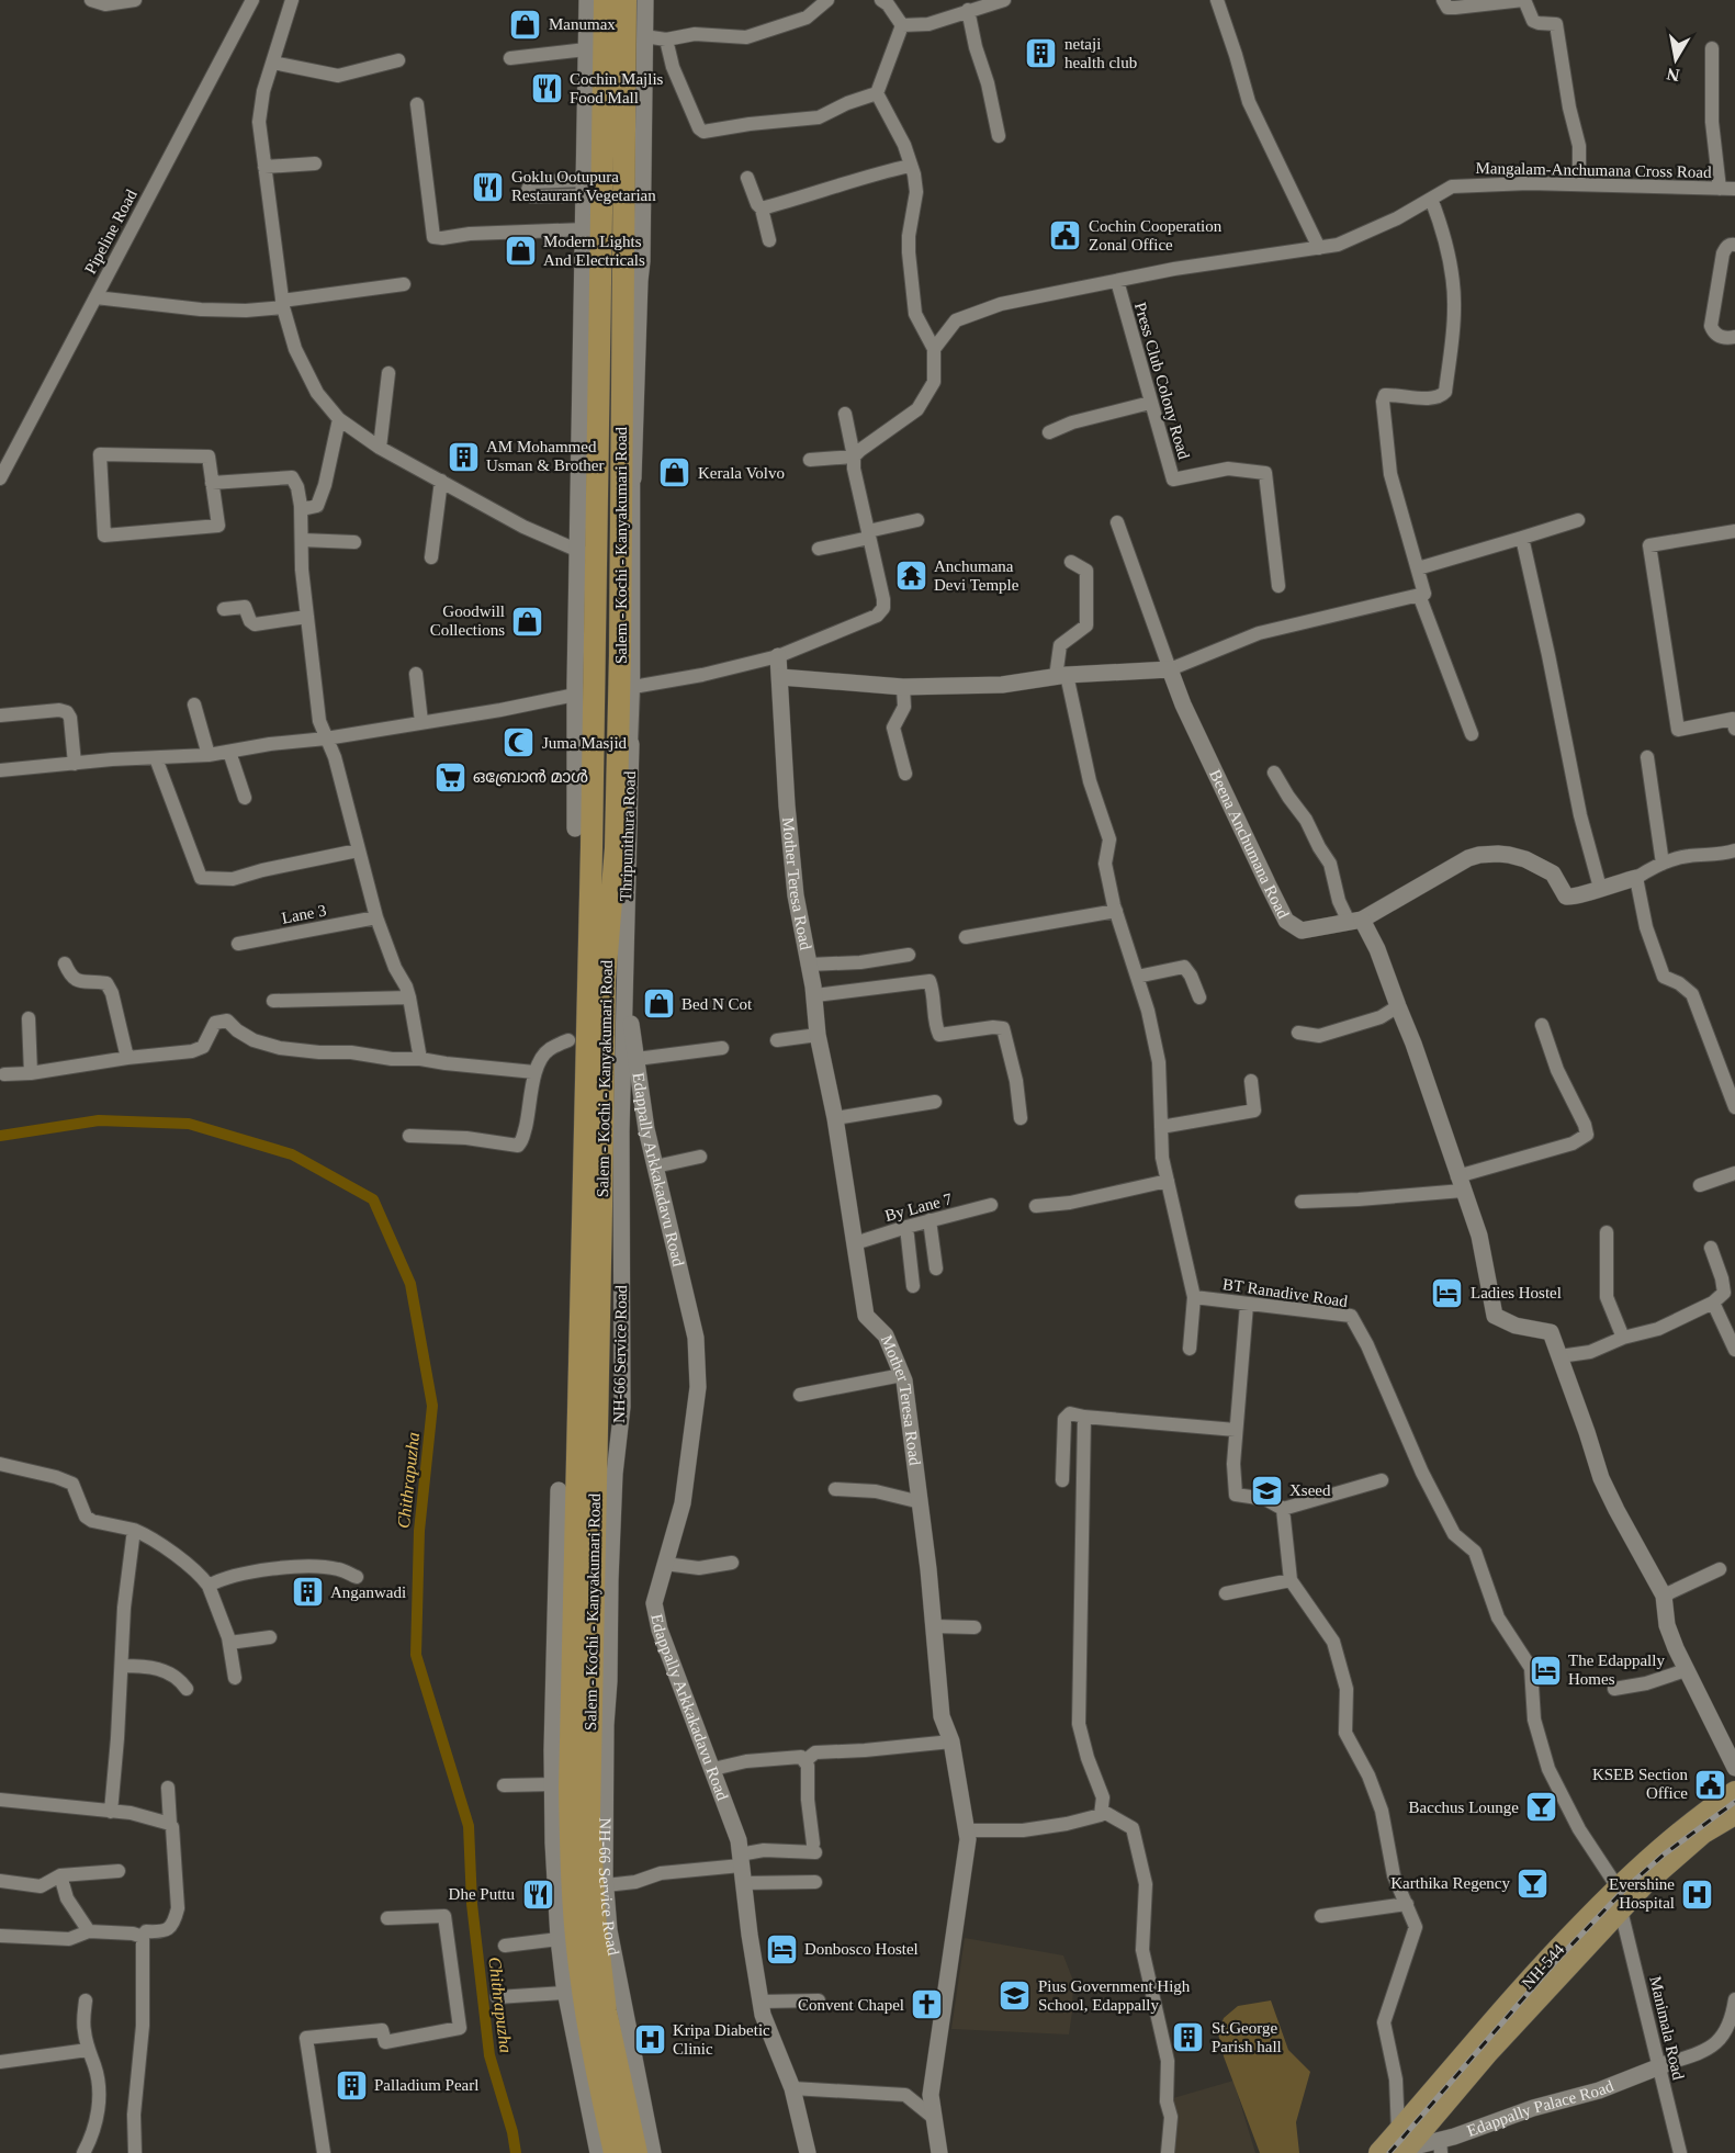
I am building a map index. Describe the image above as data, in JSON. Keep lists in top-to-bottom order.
{
  "streets": {
    "highway": ["Salem - Kochi - Kanyakumari Road"],
    "main road": ["NH-544"],
    "street": [
      "Mangalam-Anchumana Cross Road",
      "Pipeline Road",
      "Press Club Colony Road",
      "Thripunithura Road",
      "Beena Anchumana Road",
      "Mother Teresa Road",
      "Lane 3",
      "Edappally Arkkakadavu Road",
      "By Lane 7",
      "BT Ranadive Road",
      "NH-66 Service Road",
      "Manimala Road",
      "Edappally Palace Road"
    ]
  },
  "crossings": [
    ["Mangalam-Anchumana Cross Road", "Press Club Colony Road"],
    ["Salem - Kochi - Kanyakumari Road", "Thripunithura Road"],
    ["Salem - Kochi - Kanyakumari Road", "NH-66 Service Road"],
    ["Thripunithura Road", "Edappally Arkkakadavu Road"],
    ["Thripunithura Road", "NH-66 Service Road"],
    ["Mother Teresa Road", "By Lane 7"],
    ["Edappally Arkkakadavu Road", "NH-66 Service Road"],
    ["BT Ranadive Road", "NH-544"],
    ["BT Ranadive Road", "Manimala Road"],
    ["NH-544", "Manimala Road"],
    ["NH-544", "Edappally Palace Road"],
    ["Manimala Road", "Edappally Palace Road"]
  ],
  "water": ["Chithrapuzha"],
  "places": {
    "shop": [
      "Manumax",
      "Modern Lights And Electricals",
      "Kerala Volvo",
      "Goodwill Collections",
      "Bed N Cot"
    ],
    "building": [
      "netaji health club",
      "AM Mohammed Usman & Brother",
      "Anganwadi",
      "St.George Parish hall",
      "Palladium Pearl"
    ],
    "restaurant": ["Cochin Majlis Food Mall", "Goklu Ootupura Restaurant Vegetarian", "Dhe Puttu"],
    "public building": ["Cochin Cooperation Zonal Office", "KSEB Section Office"],
    "temple": ["Anchumana Devi Temple"],
    "mosque": ["Juma Masjid"],
    "supermarket": ["ഒബ്രോൻ മാൾ"],
    "hotel": ["Ladies Hostel", "The Edappally Homes", "Donbosco Hostel"],
    "school or university": ["Xseed", "Pius Government High School, Edappally"],
    "bar": ["Bacchus Lounge", "Karthika Regency"],
    "hospital": ["Evershine Hospital", "Kripa Diabetic Clinic"],
    "church": ["Convent Chapel"]
  },
  "north": "bottom"
}
